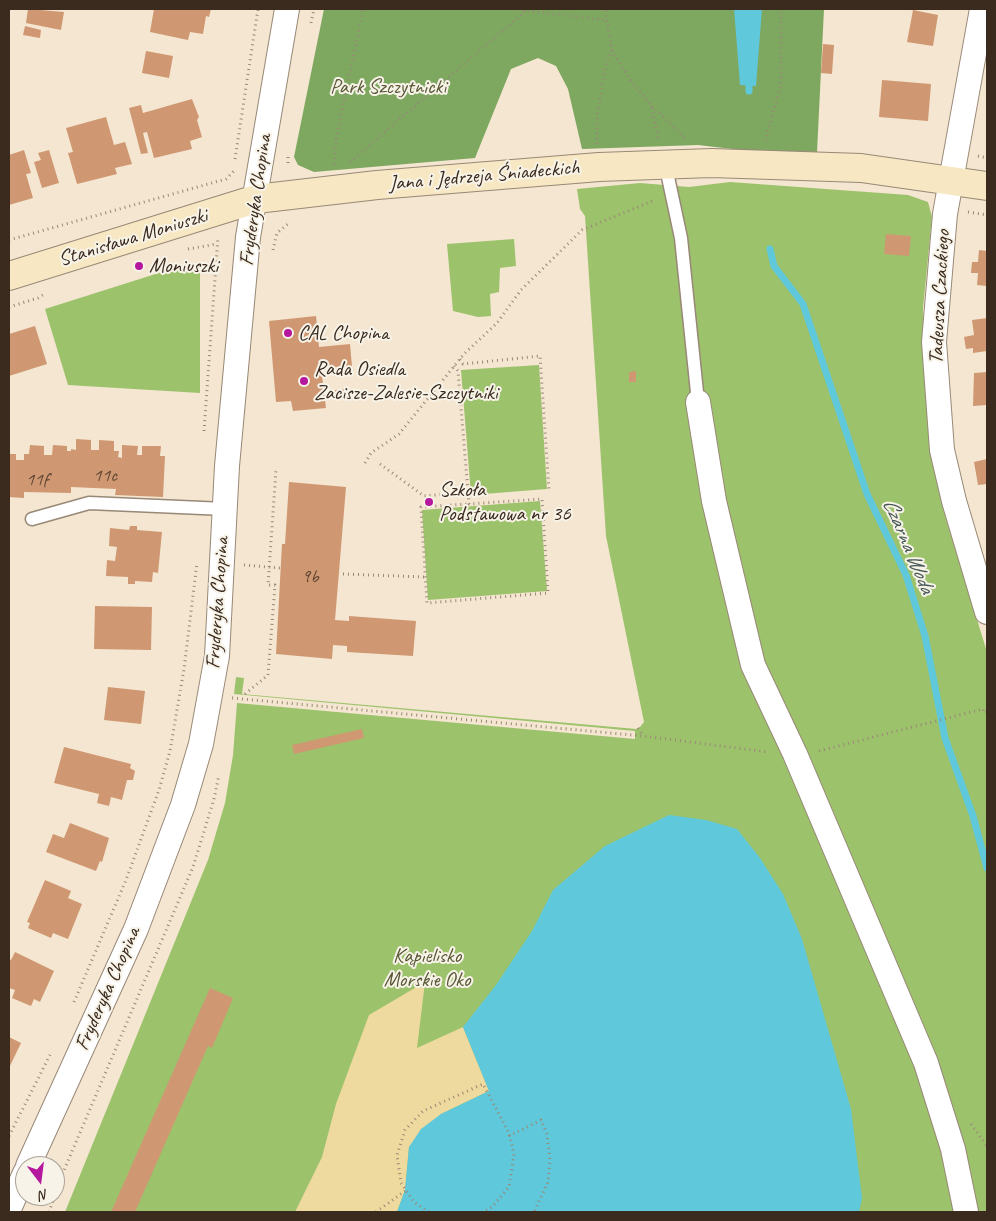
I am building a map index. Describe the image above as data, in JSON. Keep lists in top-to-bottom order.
{
  "streets": {
    "street": [
      "Jana i Jędrzeja Śniadeckich",
      "Fryderyka Chopina",
      "Stanisława Moniuszki",
      "Tadeusza Czackiego"
    ]
  },
  "crossings": [
    ["Jana i Jędrzeja Śniadeckich", "Fryderyka Chopina"],
    ["Jana i Jędrzeja Śniadeckich", "Stanisława Moniuszki"],
    ["Fryderyka Chopina", "Stanisława Moniuszki"]
  ],
  "water": ["Czarna Woda"],
  "parks": ["Park Szczytnicki", "Kąpielisko Morskie Oko"],
  "places": [
    "Moniuszki",
    "CAL Chopina",
    "Rada Osiedla Zacisze-Zalesie-Szczytniki",
    "Szkoła Podstawowa nr 36"
  ],
  "house_numbers": ["11c", "11f", "9b"],
  "north": "bottom"
}
